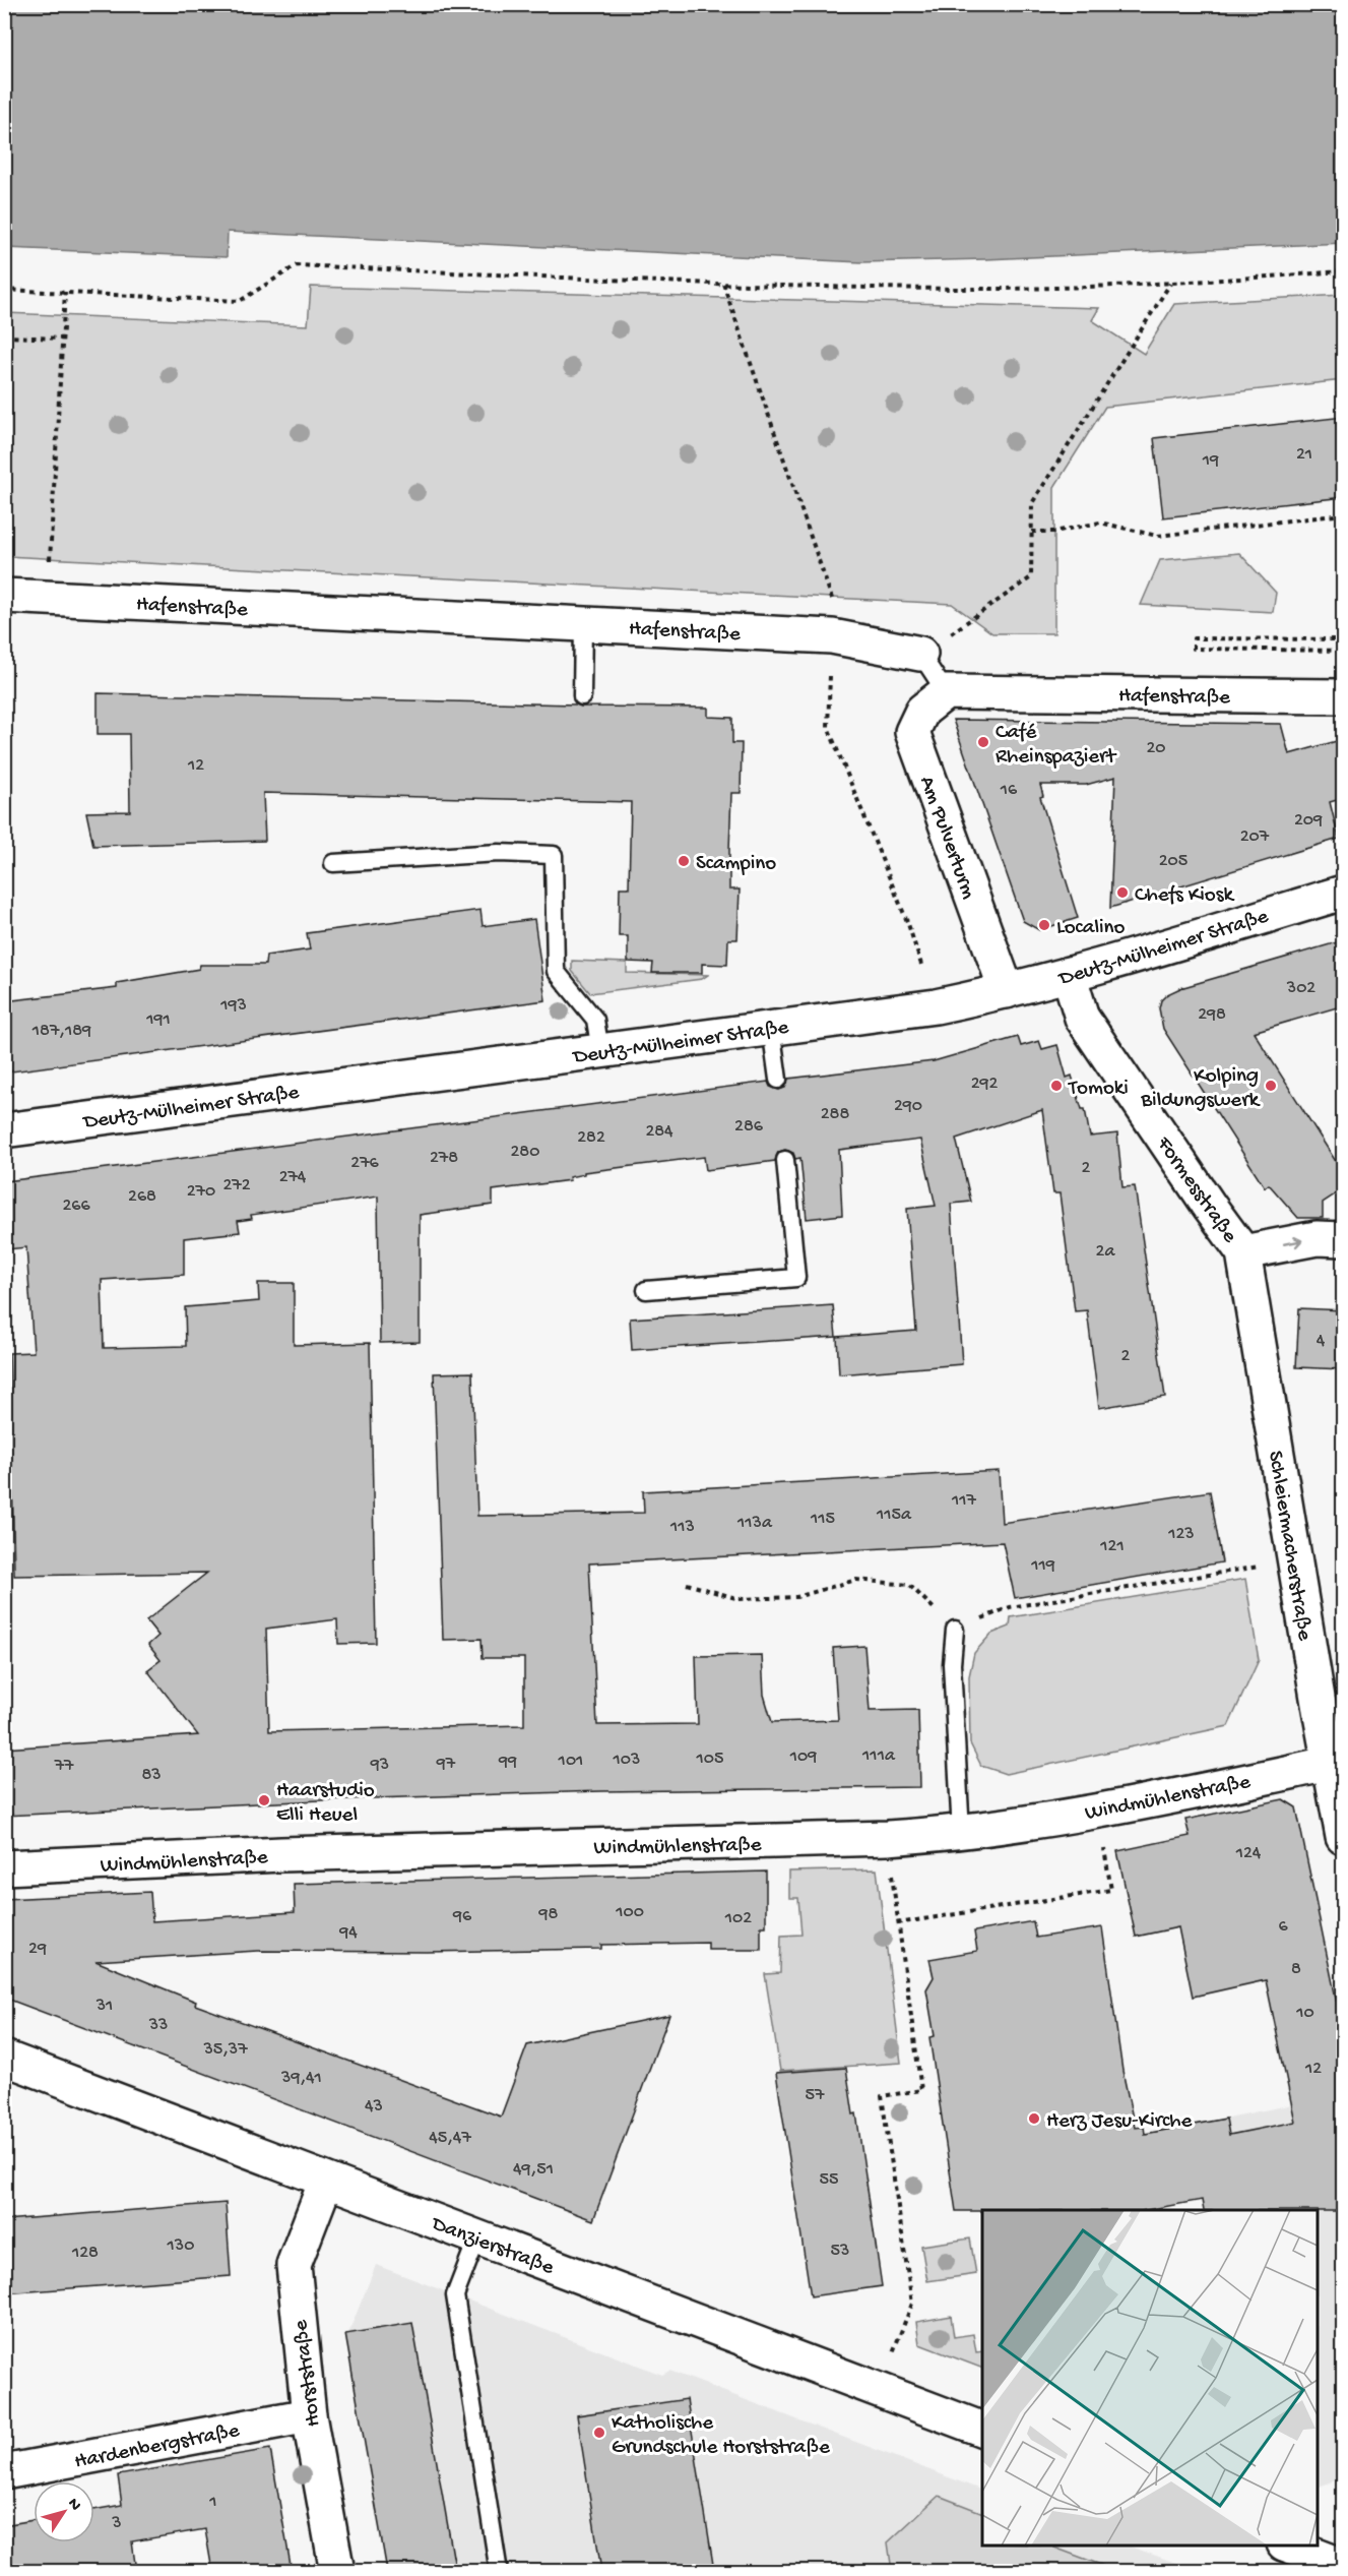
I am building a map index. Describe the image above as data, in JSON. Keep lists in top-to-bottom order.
{
  "streets": {
    "street": [
      "Hafenstraße",
      "Am Pulverturm",
      "Deutz-Mülheimer Straße",
      "Formesstraße",
      "Schleiermacherstraße",
      "Windmühlenstraße",
      "Danzierstraße",
      "Horststraße",
      "Hardenbergstraße"
    ]
  },
  "crossings": [
    ["Hafenstraße", "Am Pulverturm"],
    ["Am Pulverturm", "Deutz-Mülheimer Straße"],
    ["Deutz-Mülheimer Straße", "Formesstraße"],
    ["Formesstraße", "Schleiermacherstraße"],
    ["Schleiermacherstraße", "Windmühlenstraße"],
    ["Danzierstraße", "Horststraße"],
    ["Horststraße", "Hardenbergstraße"]
  ],
  "places": [
    "Café Rheinspaziert",
    "Scampino",
    "Chefs Kiosk",
    "Localino",
    "Tomoki",
    "Kolping Bildungswerk",
    "Haarstudio Elli Heuel",
    "Herz Jesu-Kirche",
    "Katholische Grundschule Horststraße"
  ],
  "house_numbers": [
    "21",
    "19",
    "20",
    "12",
    "16",
    "209",
    "207",
    "205",
    "302",
    "193",
    "298",
    "191",
    "187,189",
    "292",
    "290",
    "288",
    "286",
    "284",
    "282",
    "280",
    "278",
    "276",
    "2",
    "274",
    "272",
    "270",
    "268",
    "266",
    "2a",
    "4",
    "2",
    "117",
    "115a",
    "115",
    "113a",
    "113",
    "123",
    "121",
    "119",
    "111a",
    "109",
    "105",
    "103",
    "101",
    "99",
    "97",
    "93",
    "77",
    "83",
    "124",
    "100",
    "98",
    "96",
    "102",
    "6",
    "94",
    "29",
    "8",
    "31",
    "10",
    "33",
    "35,37",
    "12",
    "39,41",
    "57",
    "43",
    "45,47",
    "49,51",
    "55",
    "130",
    "53",
    "128",
    "1",
    "3"
  ],
  "north": "top right"
}
